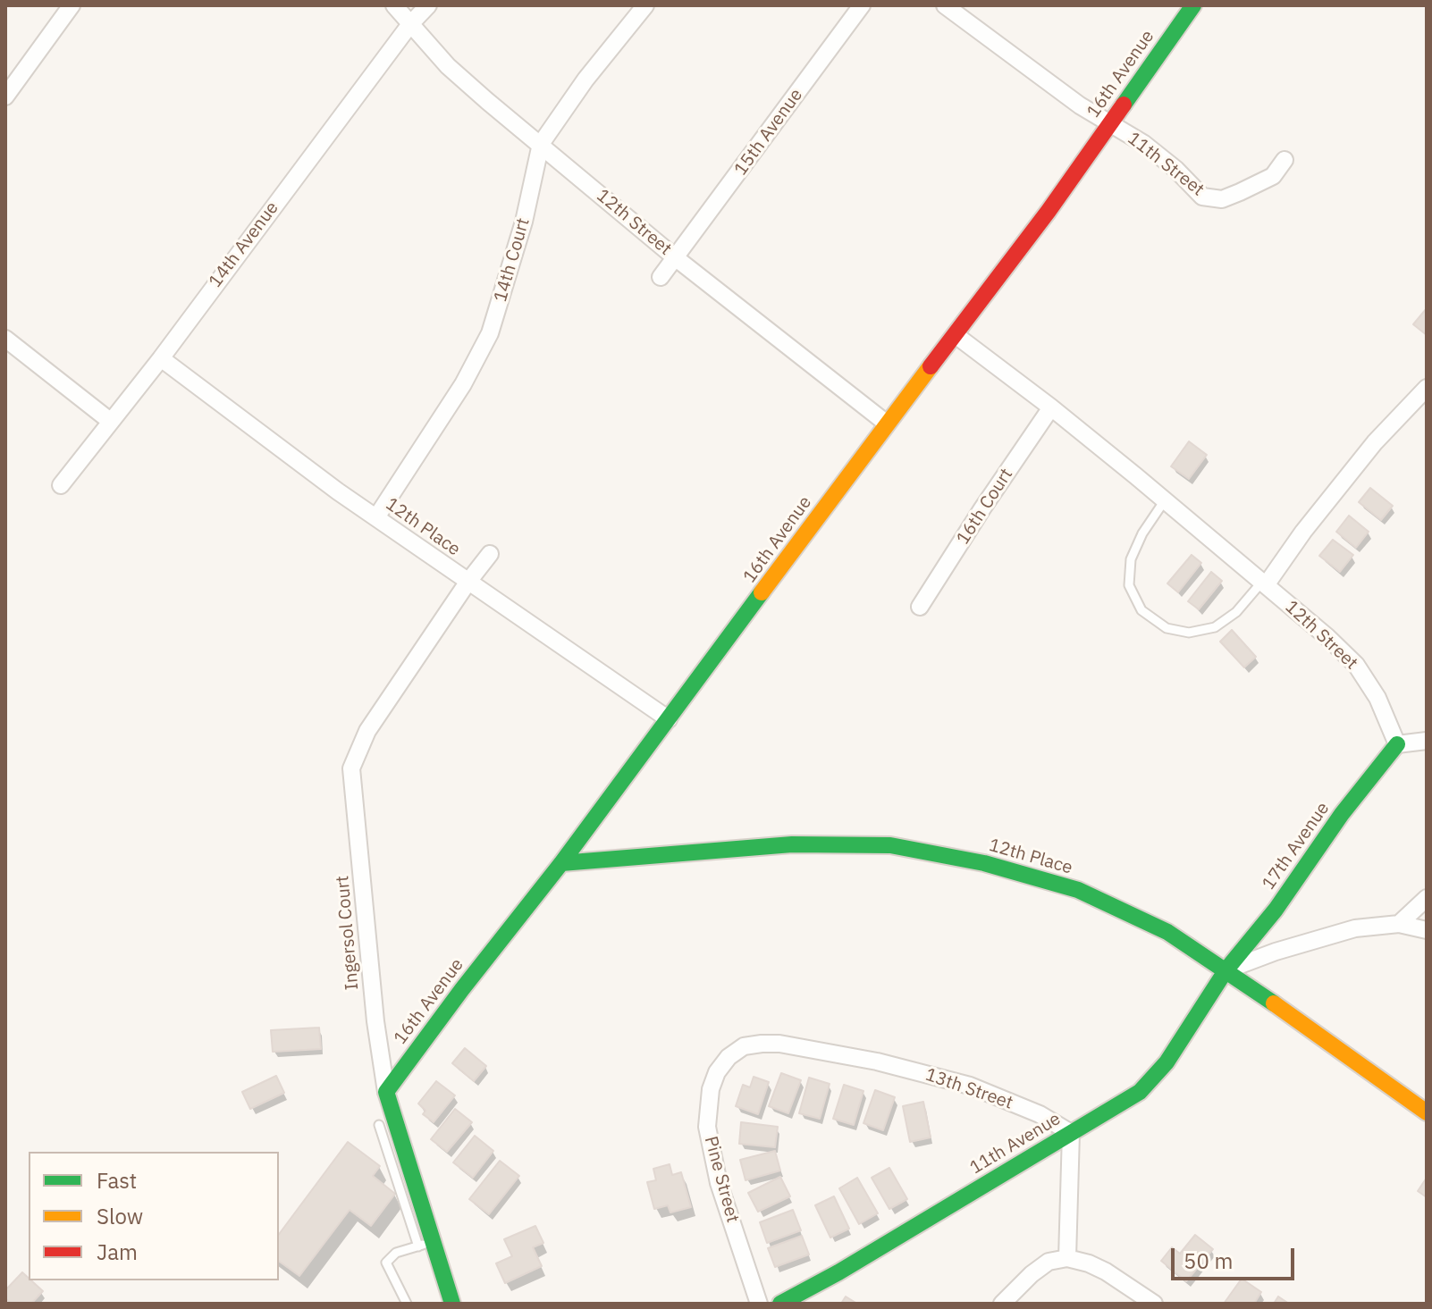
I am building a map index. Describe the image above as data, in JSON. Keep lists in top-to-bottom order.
{
  "streets": {
    "street": [
      "16th Avenue",
      "15th Avenue",
      "11th Street",
      "12th Street",
      "14th Avenue",
      "14th Court",
      "16th Court",
      "12th Place",
      "17th Avenue",
      "Ingersol Court",
      "13th Street",
      "11th Avenue",
      "Pine Street"
    ]
  },
  "crossings": [
    ["16th Avenue", "11th Street"],
    ["16th Avenue", "12th Street"],
    ["16th Avenue", "12th Place"],
    ["16th Avenue", "Ingersol Court"],
    ["15th Avenue", "12th Street"],
    ["12th Street", "14th Avenue"],
    ["12th Street", "14th Court"],
    ["12th Street", "16th Court"],
    ["12th Street", "17th Avenue"],
    ["14th Avenue", "12th Place"],
    ["14th Court", "12th Place"],
    ["12th Place", "17th Avenue"],
    ["12th Place", "Ingersol Court"],
    ["12th Place", "11th Avenue"],
    ["17th Avenue", "11th Avenue"],
    ["13th Street", "11th Avenue"],
    ["13th Street", "Pine Street"]
  ],
  "legend": ["Fast", "Slow", "Jam"],
  "scale_bar": "50 m"
}
